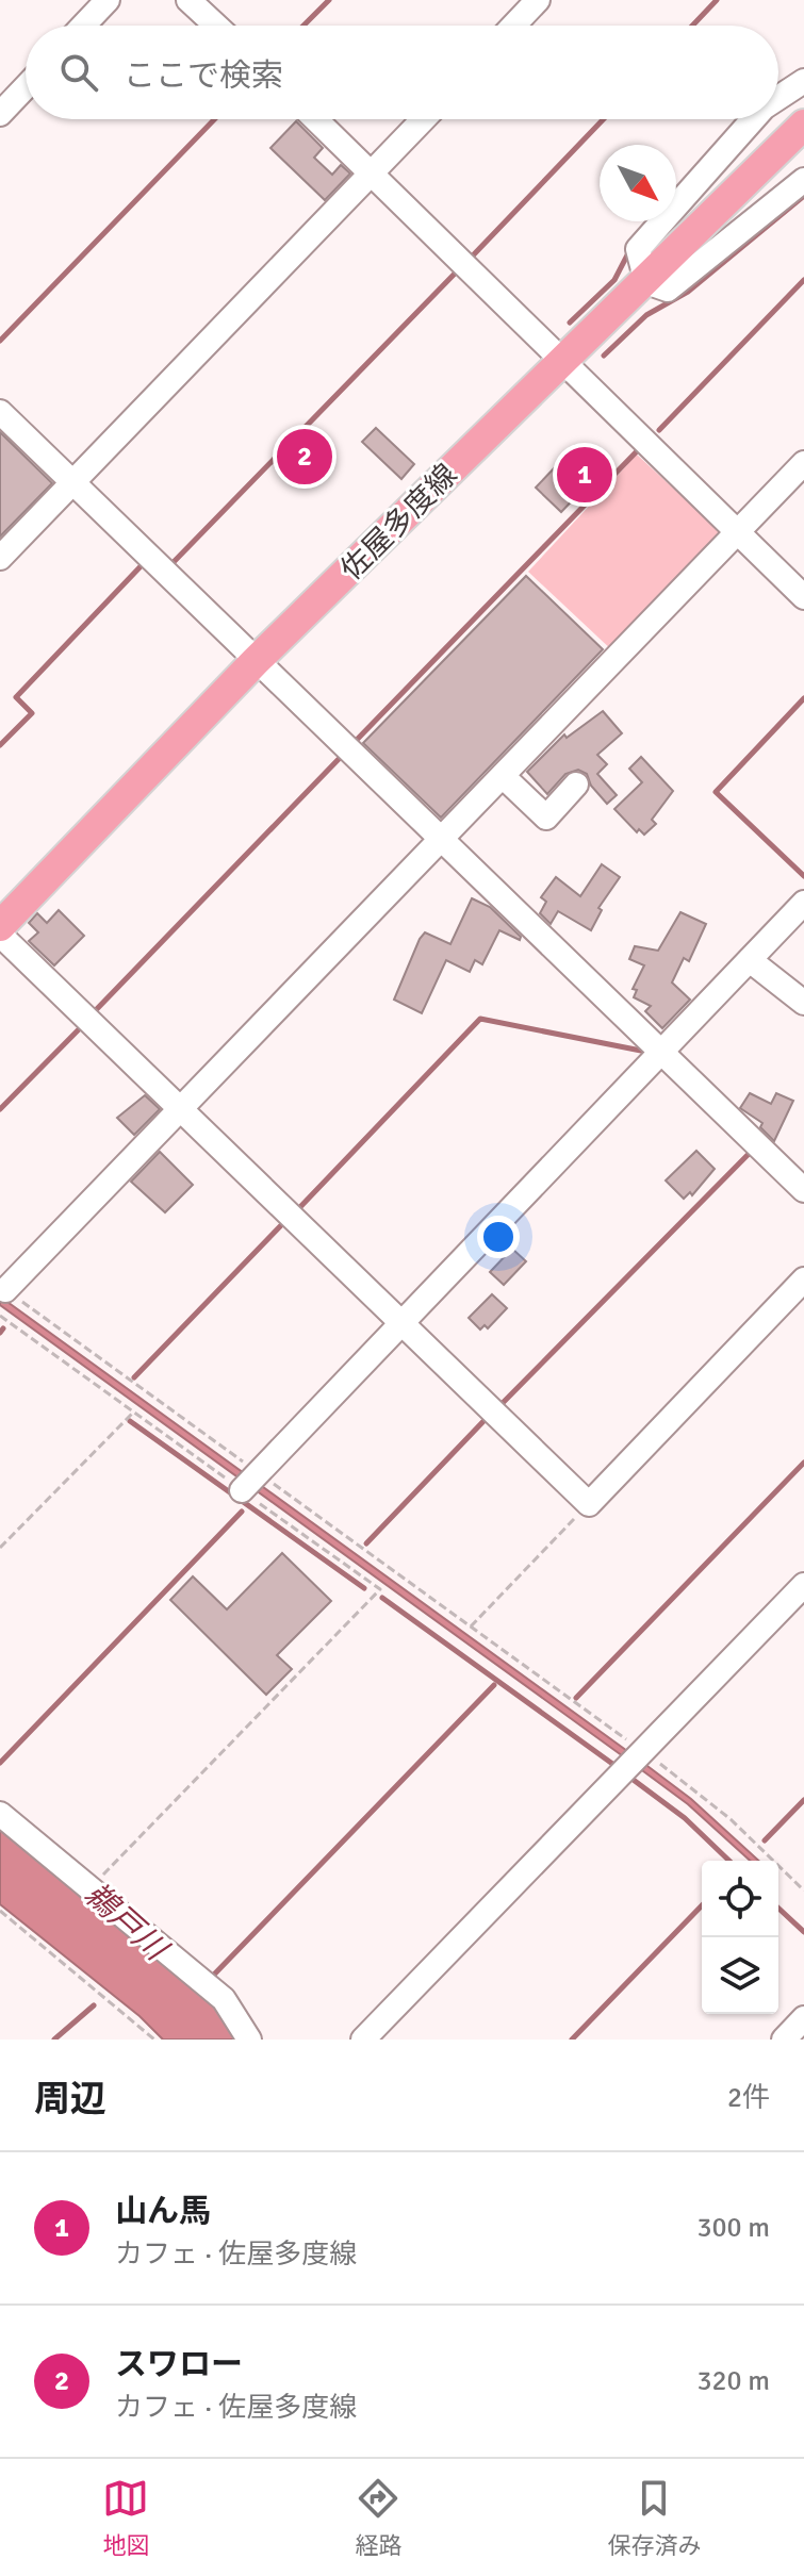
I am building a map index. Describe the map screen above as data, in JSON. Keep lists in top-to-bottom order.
{
  "streets": {
    "main road": ["佐屋多度線"]
  },
  "water": ["鵜戸川"],
  "north": "bottom right",
  "page": {
    "search": "ここで検索",
    "pins": ["2", "1"],
    "heading": ["周辺", "2件"],
    "list": [
      {
        "mark": "1",
        "name": "山ん馬",
        "note": "カフェ · 佐屋多度線",
        "value": "300 m"
      },
      {
        "mark": "2",
        "name": "スワロー",
        "note": "カフェ · 佐屋多度線",
        "value": "320 m"
      }
    ],
    "nav": ["地図", "経路", "保存済み"]
  }
}
